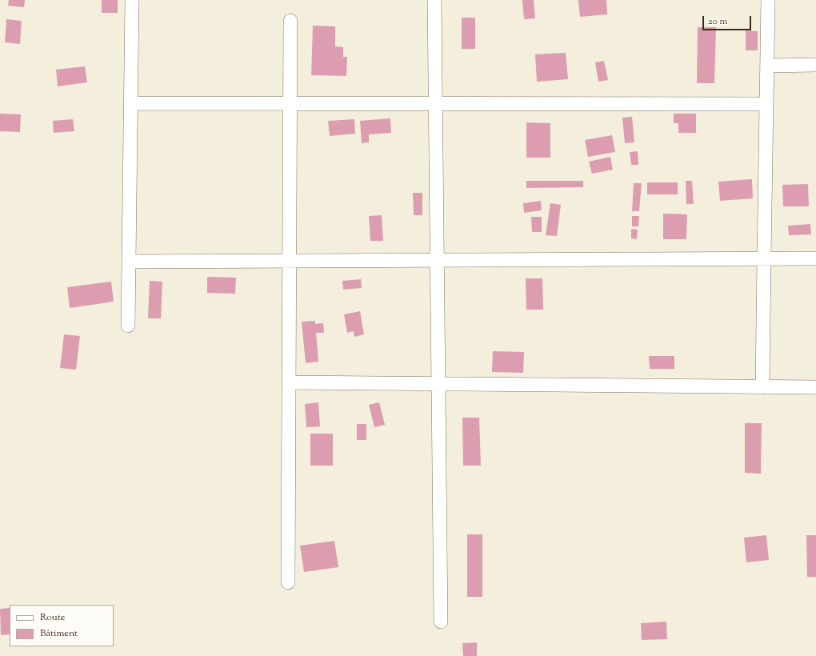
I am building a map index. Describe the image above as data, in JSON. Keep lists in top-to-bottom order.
{
  "legend": ["Route", "Bâtiment"],
  "scale_bar": "20 m"
}
